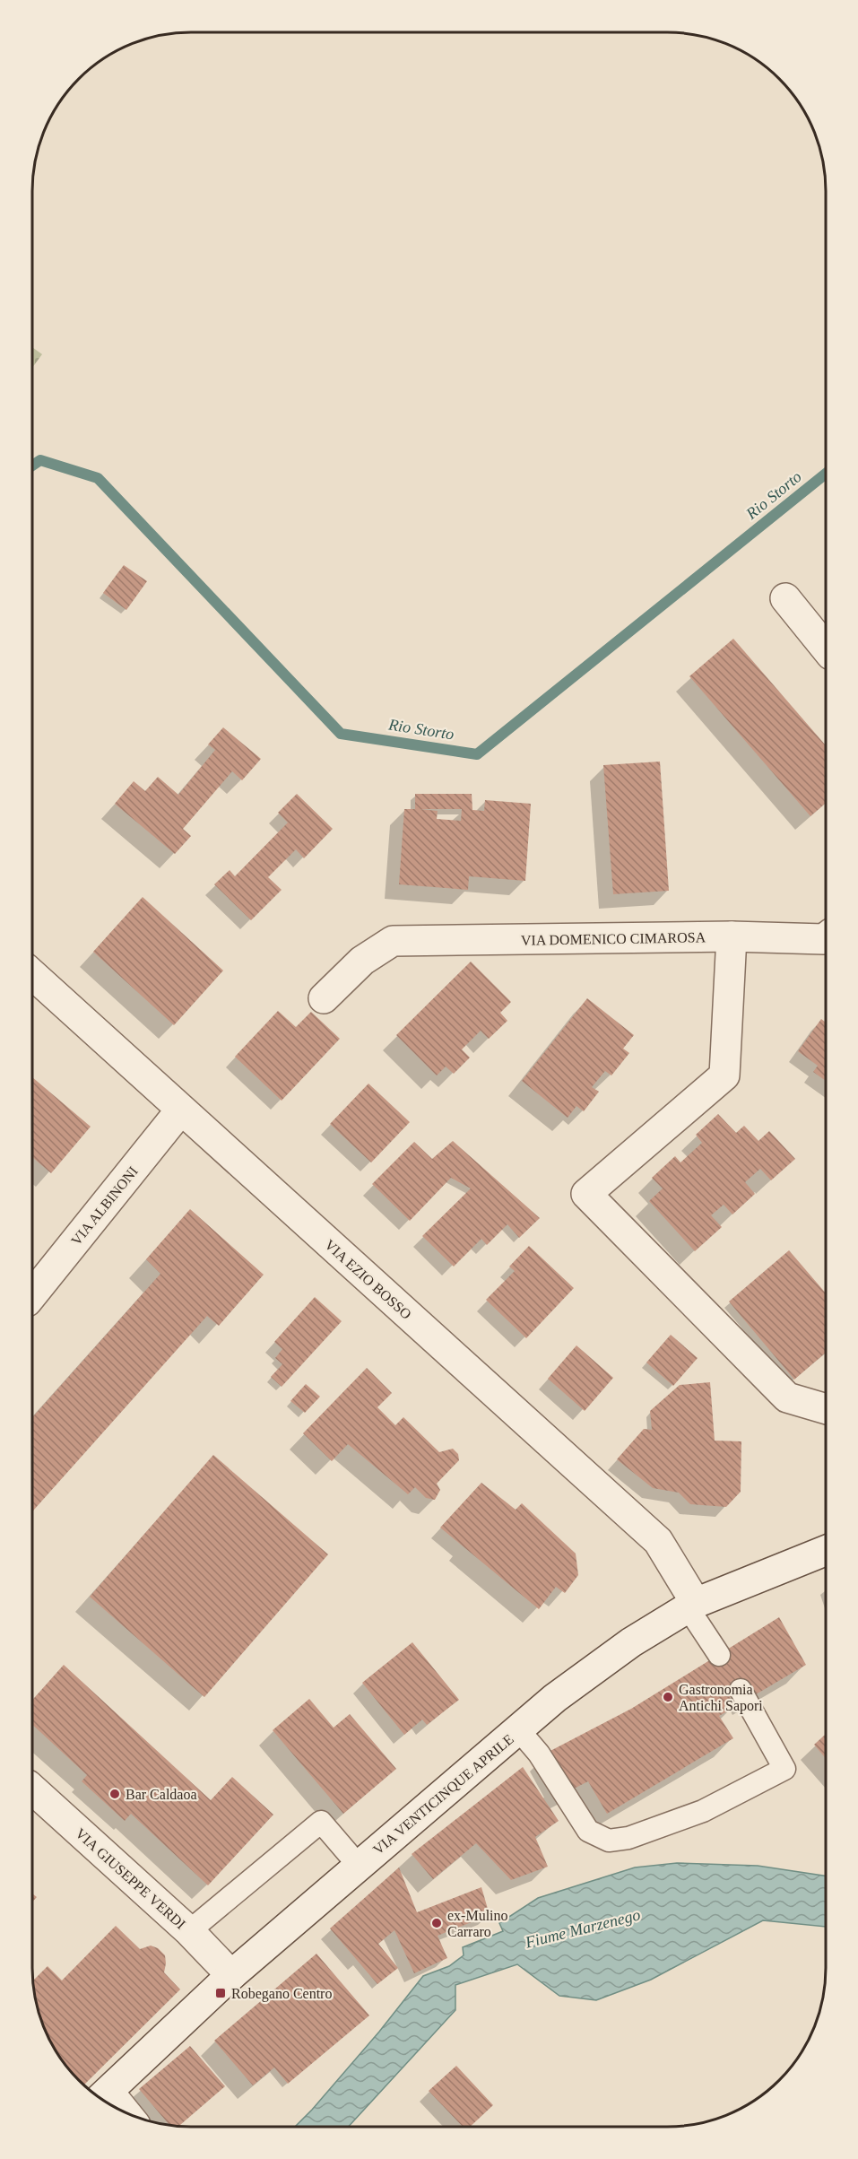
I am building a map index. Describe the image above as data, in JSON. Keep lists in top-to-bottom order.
{
  "streets": {
    "street": [
      "VIA DOMENICO CIMAROSA",
      "VIA ALBINONI",
      "VIA EZIO BOSSO",
      "VIA VENTICINQUE APRILE",
      "VIA GIUSEPPE VERDI"
    ]
  },
  "crossings": [
    ["VIA ALBINONI", "VIA EZIO BOSSO"],
    ["VIA EZIO BOSSO", "VIA VENTICINQUE APRILE"],
    ["VIA VENTICINQUE APRILE", "VIA GIUSEPPE VERDI"]
  ],
  "water": ["Rio Storto", "Fiume Marzenego"],
  "places": {
    "other": ["Gastronomia Antichi Sapori", "Bar Caldaoa", "ex-Mulino Carraro"],
    "transit": ["Robegano Centro"]
  }
}
